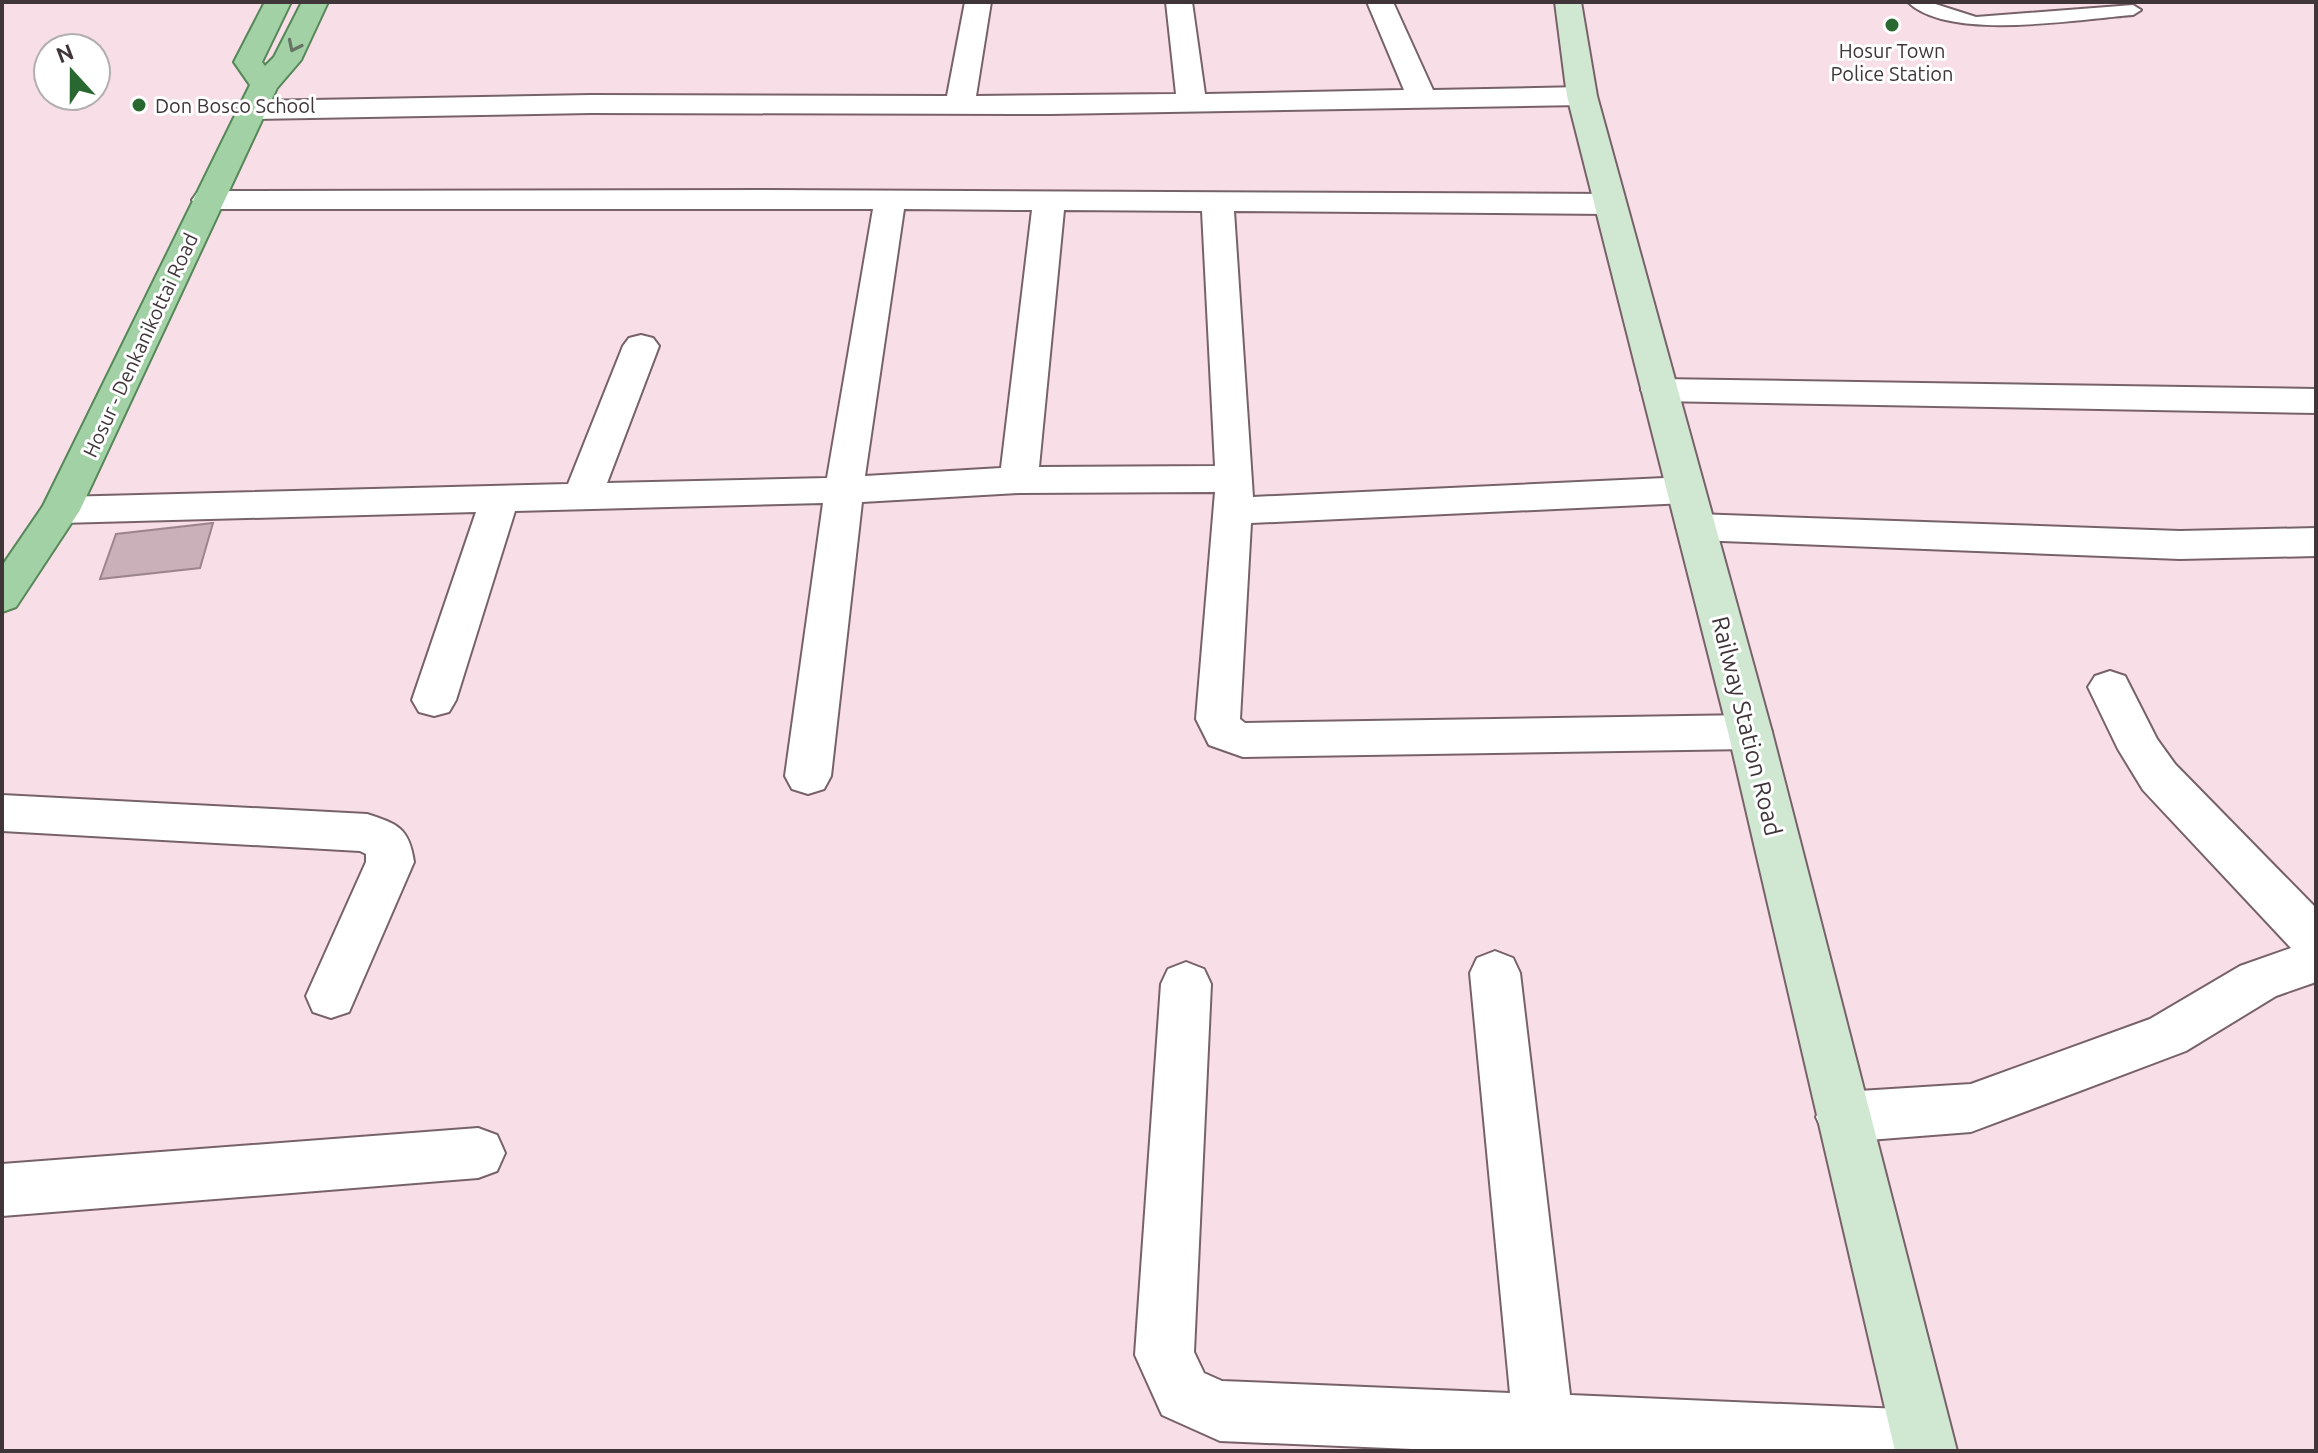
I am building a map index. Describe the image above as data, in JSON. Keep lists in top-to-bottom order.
{
  "streets": {
    "main road": ["Hosur - Denkanikottai Road", "Railway Station Road"]
  },
  "places": ["Hosur Town Police Station", "Don Bosco School"],
  "north": "top"
}
